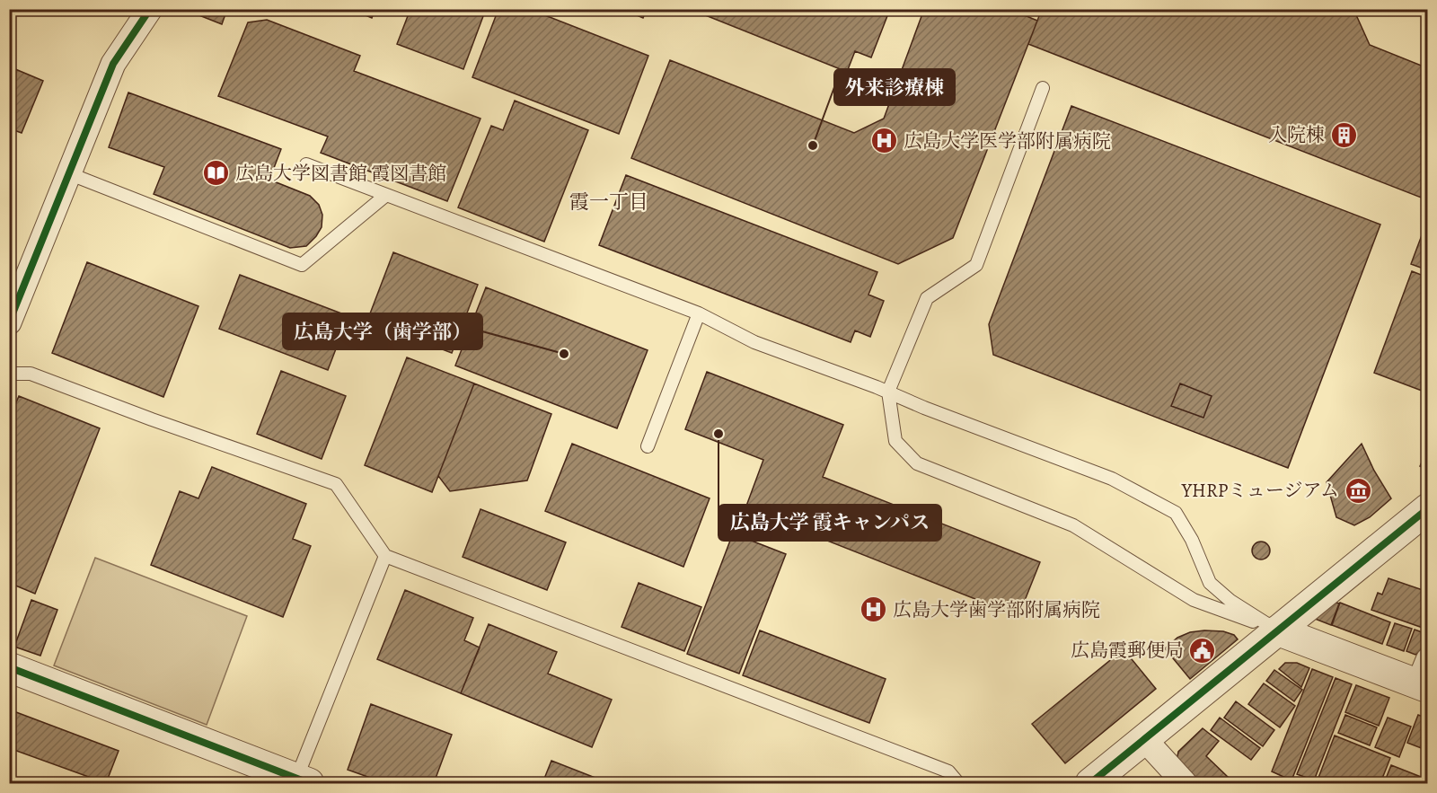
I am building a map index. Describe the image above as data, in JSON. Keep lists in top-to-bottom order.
{
  "districts": ["霞一丁目"],
  "places": {
    "building": ["入院棟"],
    "hospital": ["広島大学医学部附属病院", "広島大学歯学部附属病院"],
    "other": ["外来診療棟", "広島大学（歯学部）", "広島大学 霞キャンパス"],
    "library": ["広島大学図書館 霞図書館"],
    "museum": ["YHRPミュージアム"],
    "public building": ["広島霞郵便局"]
  }
}
